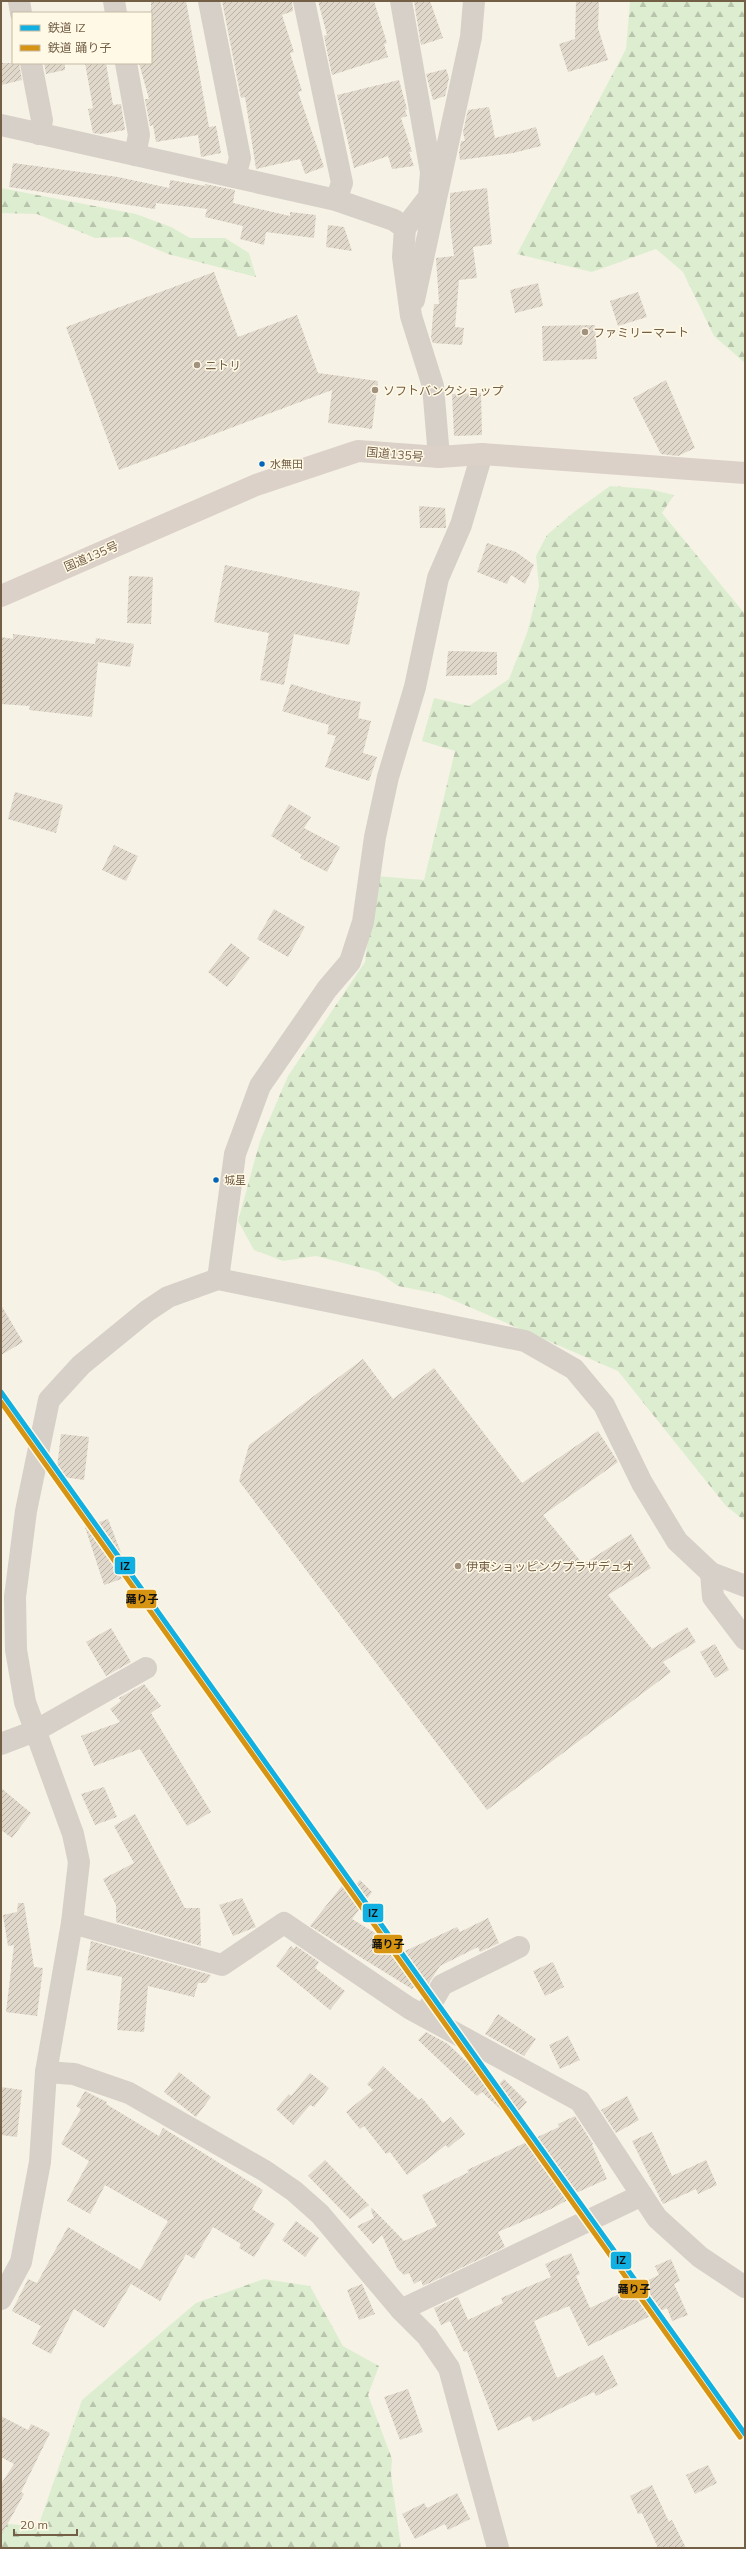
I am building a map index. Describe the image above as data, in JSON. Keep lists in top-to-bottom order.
{
  "streets": {
    "highway": ["国道135号"]
  },
  "places": [
    "ファミリーマート",
    "ニトリ",
    "ソフトバンクショップ",
    "水無田",
    "城星",
    "伊東ショッピングプラザデュオ"
  ],
  "lines": ["rail line IZ", "rail line 踊り子"],
  "legend": ["鉄道 IZ", "鉄道 踊り子"],
  "scale_bar": "20 m"
}
